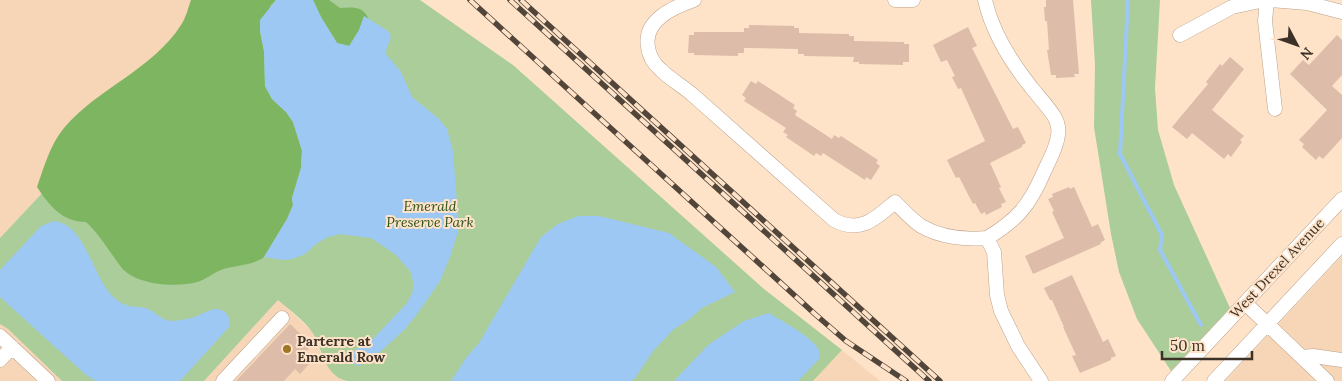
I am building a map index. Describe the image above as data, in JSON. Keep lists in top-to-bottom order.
{
  "streets": {
    "street": ["West Drexel Avenue"]
  },
  "parks": ["Emerald Preserve Park"],
  "places": ["Parterre at Emerald Row"],
  "scale_bar": "50 m",
  "north": "bottom right"
}
